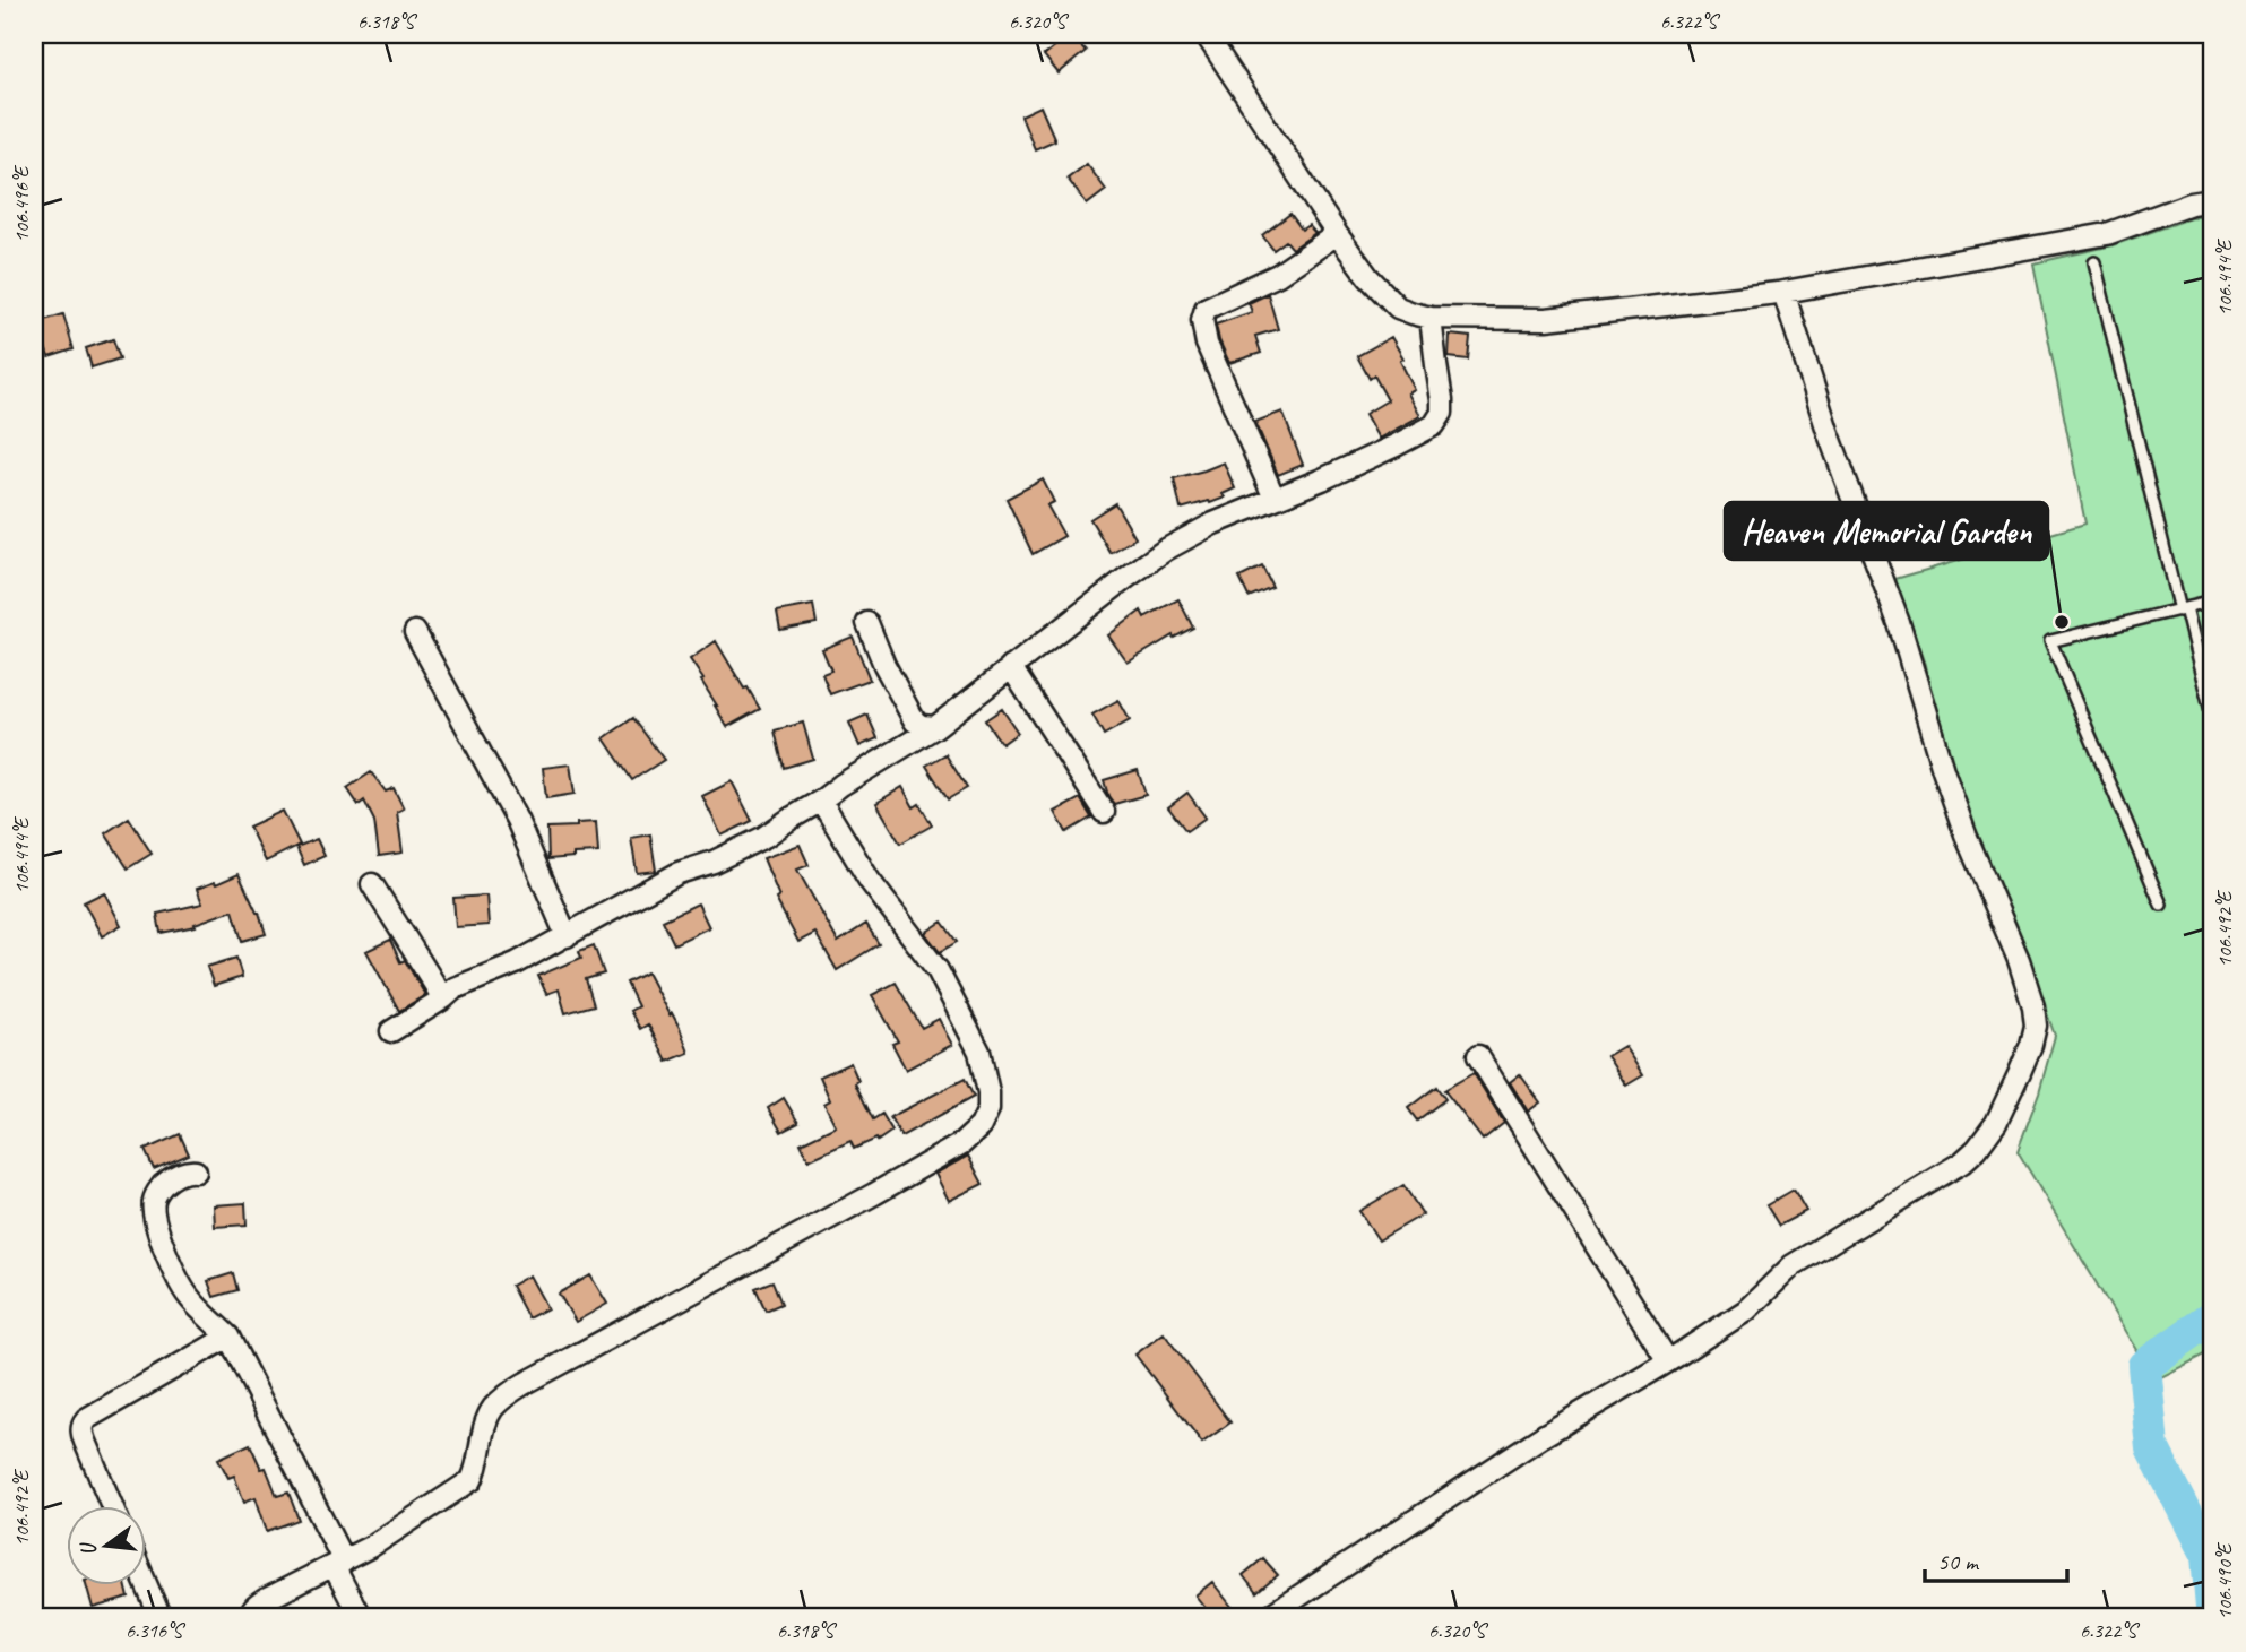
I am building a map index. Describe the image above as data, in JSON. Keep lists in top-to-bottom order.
{
  "places": ["Heaven Memorial Garden"],
  "scale_bar": "50 m",
  "north": "left",
  "coordinates": [
    "6.318°S",
    "6.320°S",
    "6.322°S",
    "106.496°E",
    "106.494°E",
    "106.492°E",
    "106.490°E",
    "6.316°S"
  ]
}
